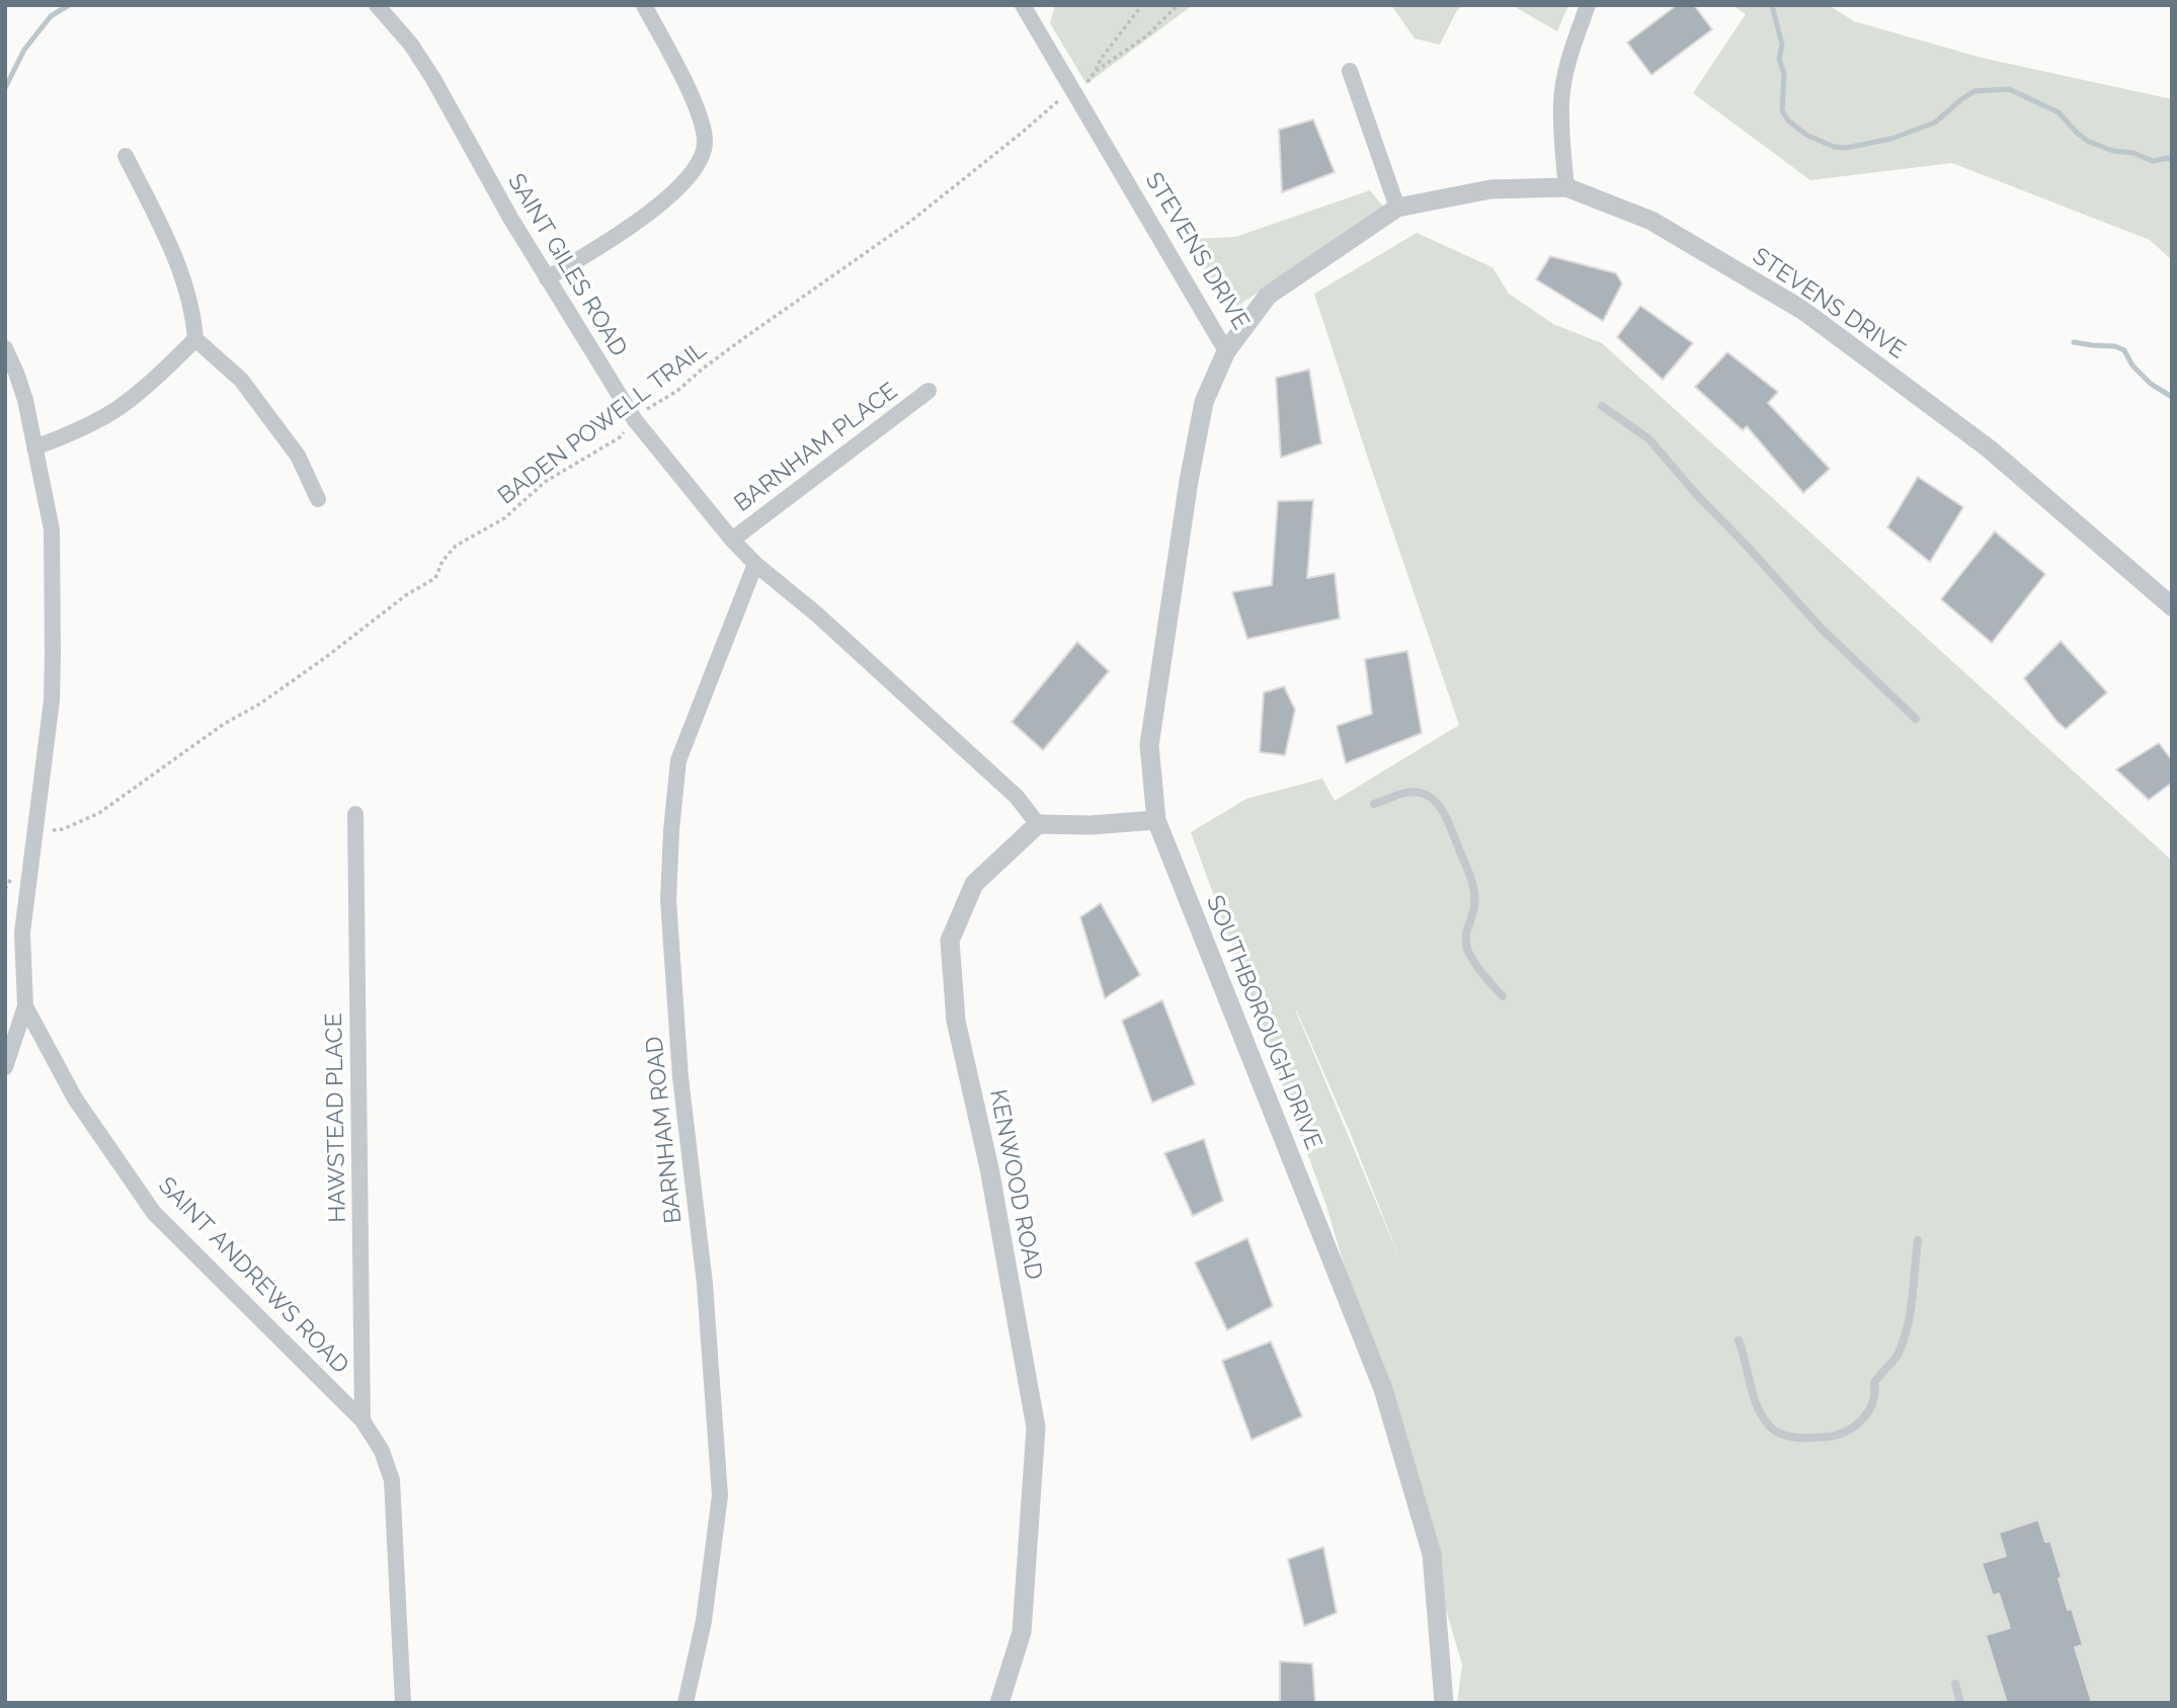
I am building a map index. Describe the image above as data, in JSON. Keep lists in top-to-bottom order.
{
  "streets": {
    "street": [
      "STEVENS DRIVE",
      "SAINT GILES ROAD",
      "BARNHAM PLACE",
      "SOUTHBOROUGH DRIVE",
      "HAWSTEAD PLACE",
      "BARNHAM ROAD",
      "KENWOOD ROAD",
      "SAINT ANDREWS ROAD"
    ],
    "path": ["BADEN POWELL TRAIL"]
  },
  "crossings": [
    ["STEVENS DRIVE", "SOUTHBOROUGH DRIVE"],
    ["SAINT GILES ROAD", "BADEN POWELL TRAIL"],
    ["SAINT GILES ROAD", "BARNHAM PLACE"],
    ["BADEN POWELL TRAIL", "SAINT ANDREWS ROAD"],
    ["HAWSTEAD PLACE", "SAINT ANDREWS ROAD"]
  ]
}
